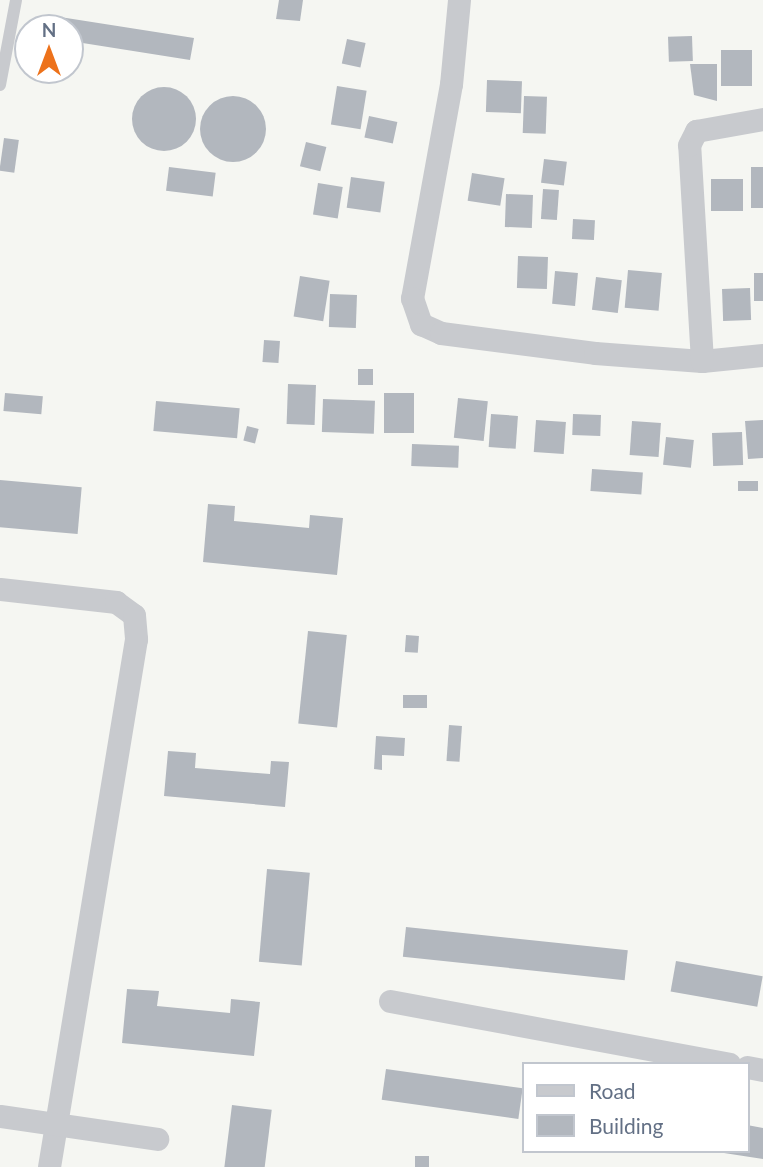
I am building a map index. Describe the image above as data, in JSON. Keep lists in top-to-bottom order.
{
  "legend": ["Road", "Building"],
  "north": "top"
}
